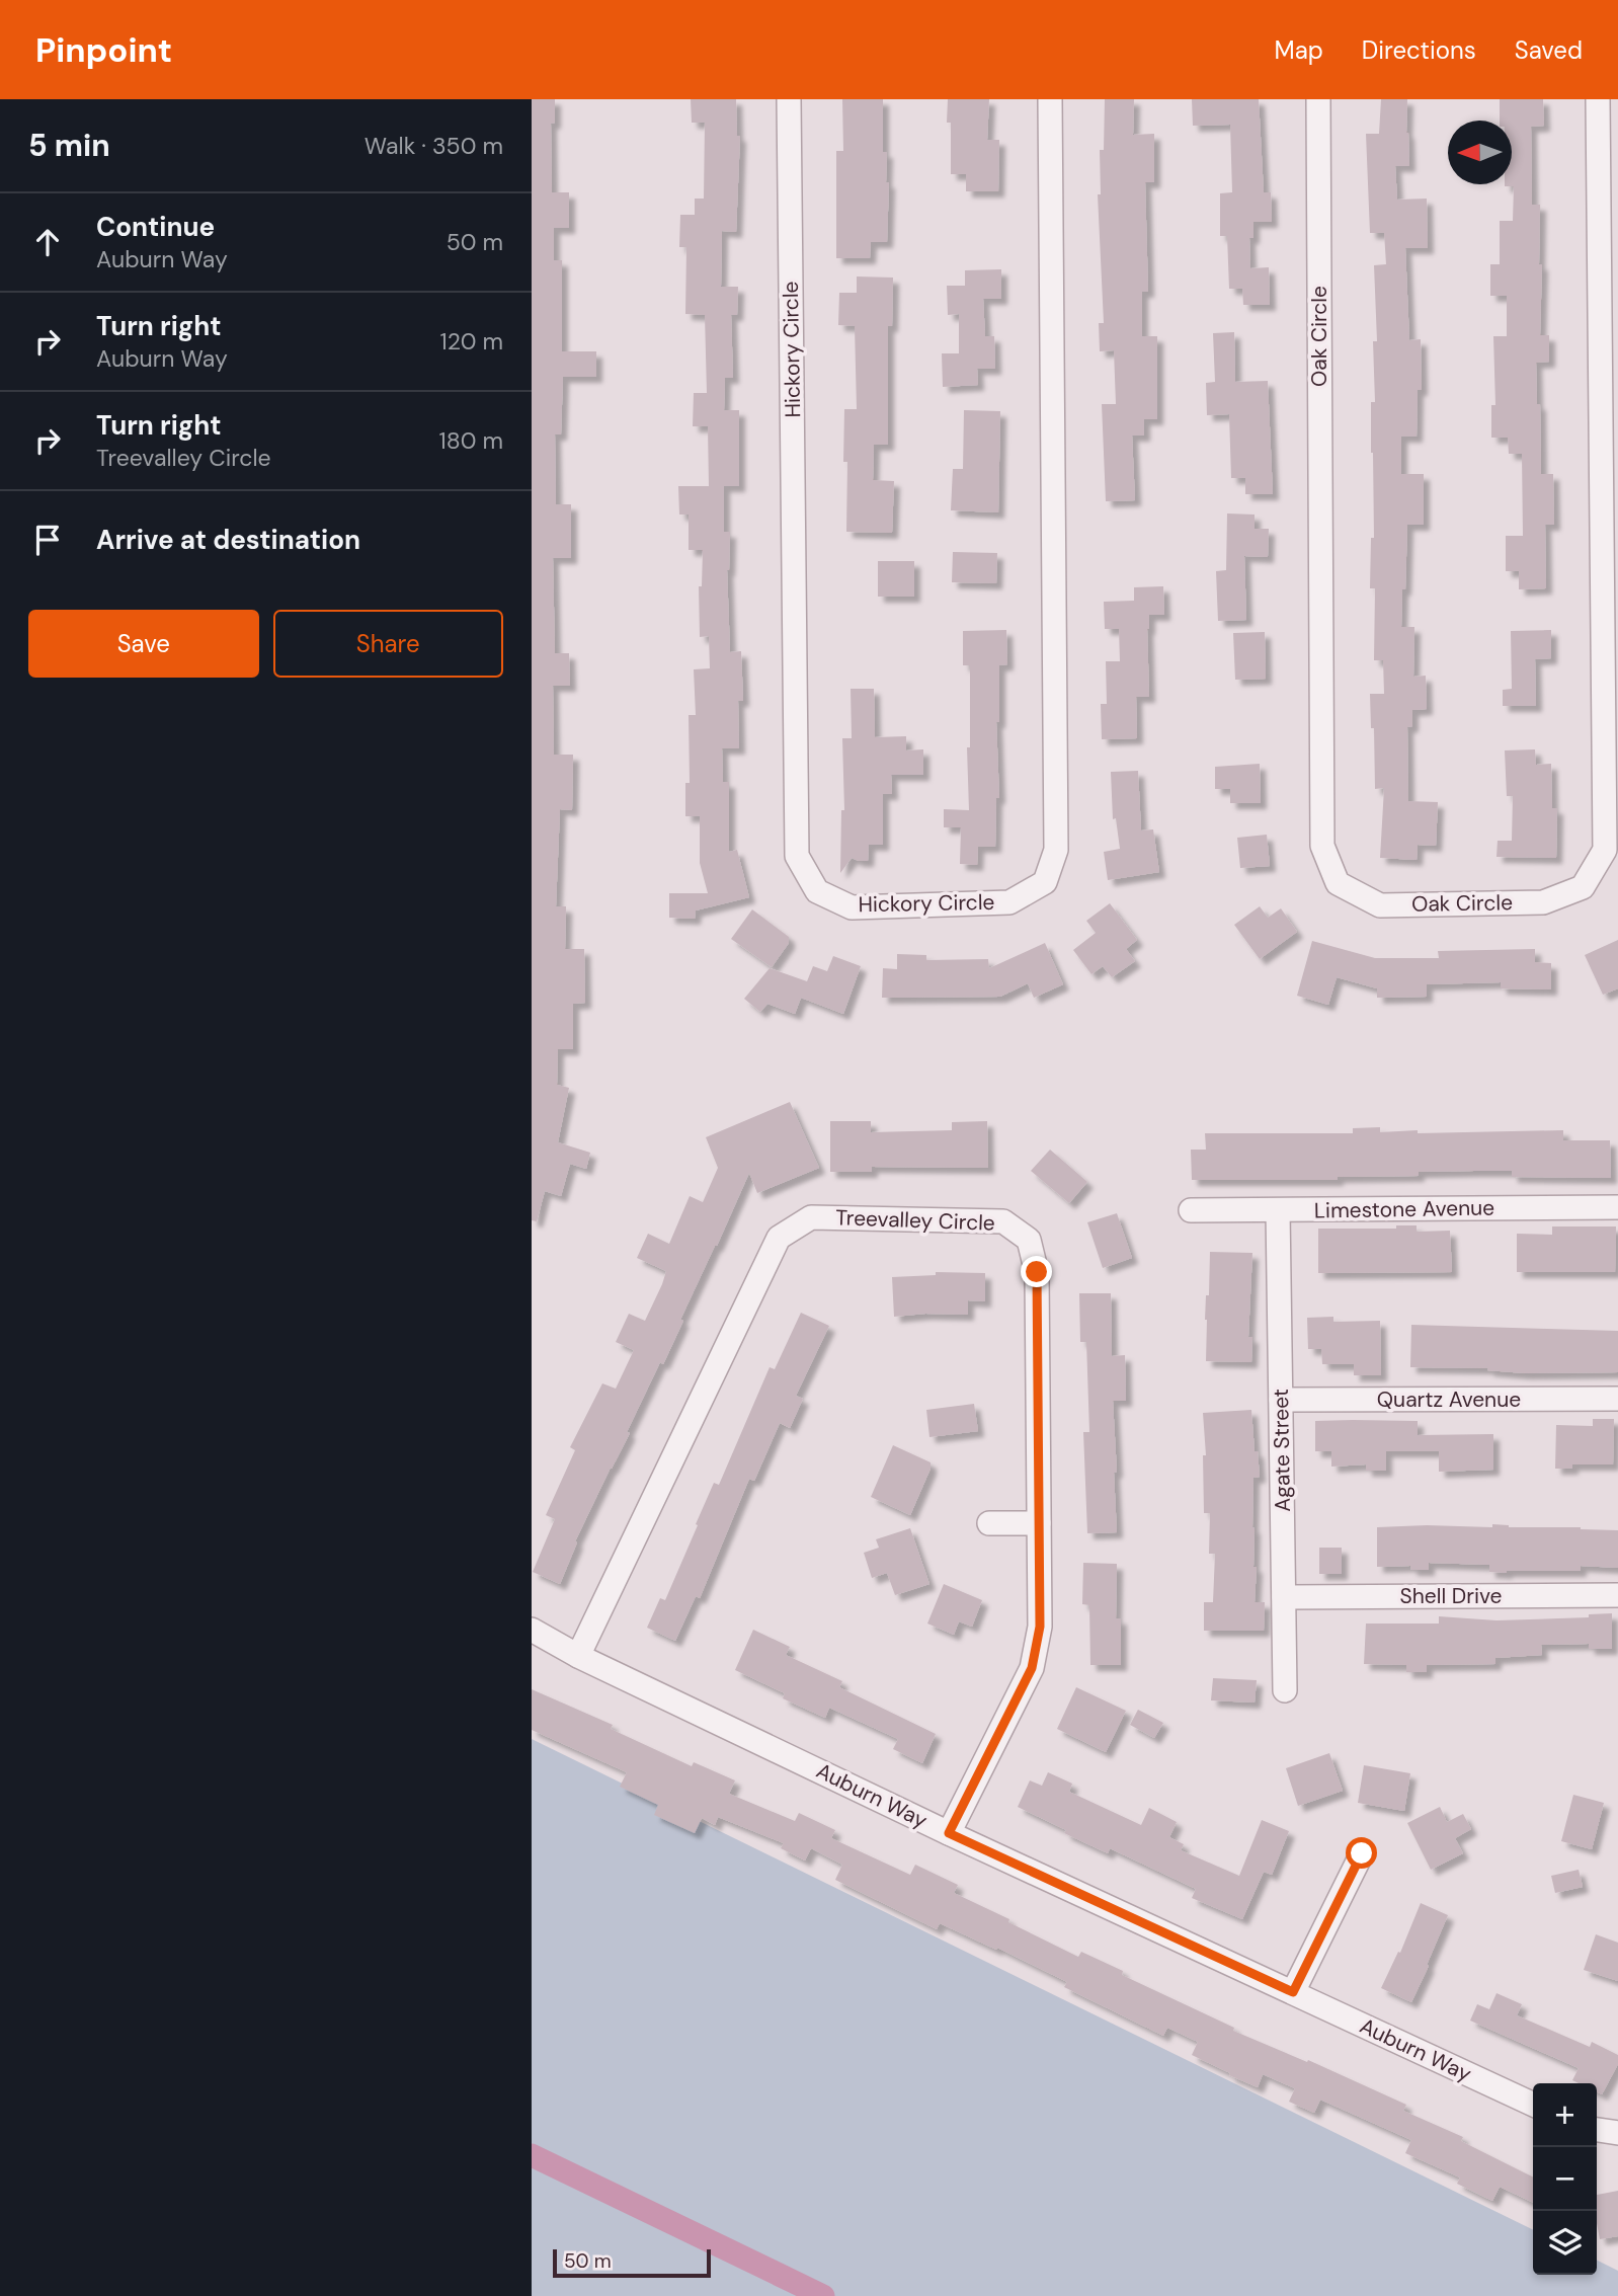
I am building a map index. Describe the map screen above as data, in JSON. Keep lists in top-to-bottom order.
{
  "streets": {
    "street": [
      "Oak Circle",
      "Hickory Circle",
      "Limestone Avenue",
      "Treevalley Circle",
      "Quartz Avenue",
      "Agate Street",
      "Shell Drive",
      "Auburn Way"
    ]
  },
  "crossings": [
    ["Limestone Avenue", "Agate Street"],
    ["Treevalley Circle", "Auburn Way"],
    ["Quartz Avenue", "Agate Street"],
    ["Agate Street", "Shell Drive"]
  ],
  "scale_bar": "50 m",
  "north": "left",
  "page": {
    "header": "Pinpoint",
    "nav": ["Map", "Directions", "Saved"],
    "heading": ["5 min", "Walk · 350 m"],
    "list": [
      ["Continue", "Auburn Way", "50 m"],
      ["Turn right", "Auburn Way", "120 m"],
      ["Turn right", "Treevalley Circle", "180 m"],
      "Arrive at destination"
    ],
    "buttons": ["Save", "Share"],
    "map_buttons": ["+", "−"],
    "scale": "50 m"
  }
}
